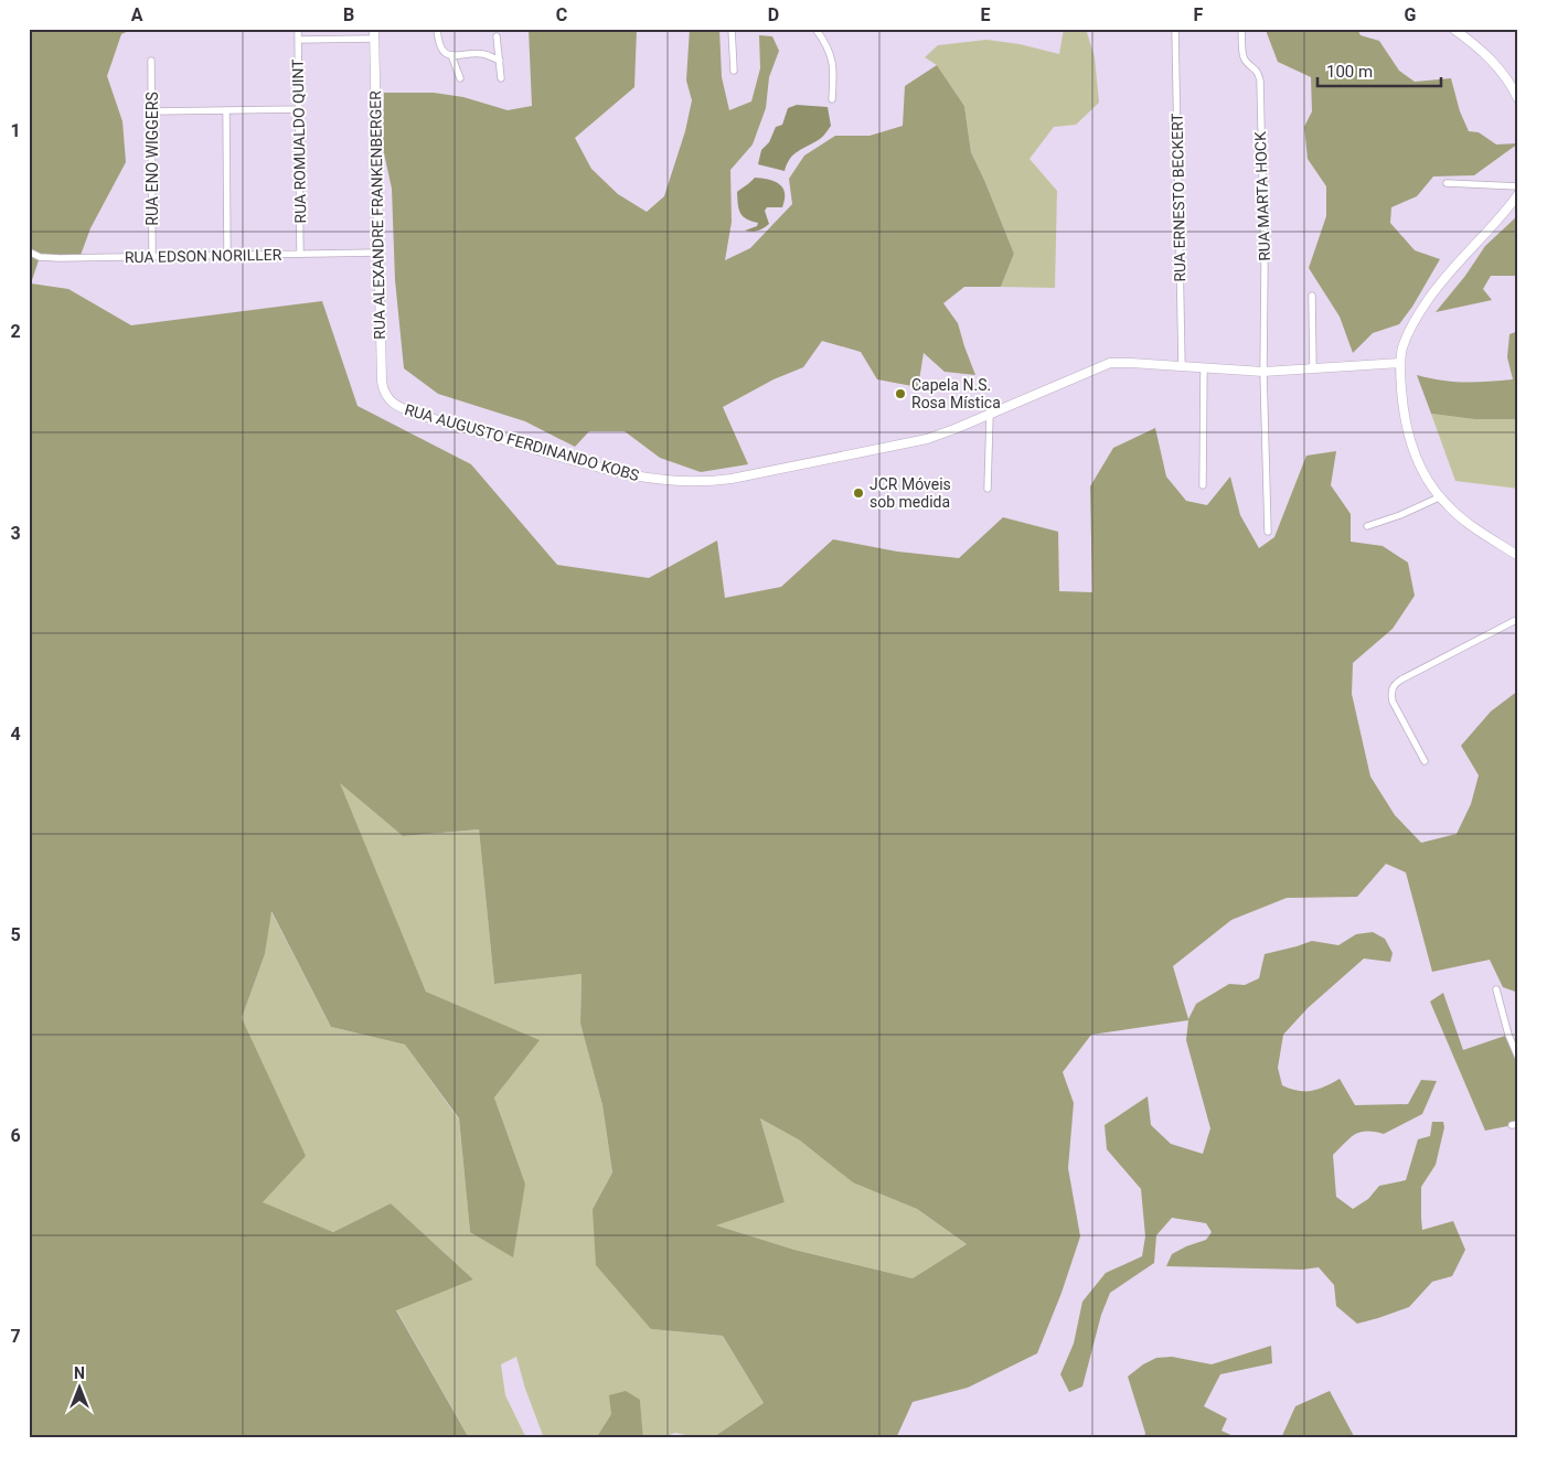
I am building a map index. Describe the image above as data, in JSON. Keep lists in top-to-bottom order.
{
  "streets": {
    "street": [
      "RUA ROMUALDO QUINT",
      "RUA ENO WIGGERS",
      "RUA MARTA HOCK",
      "RUA ERNESTO BECKERT",
      "RUA ALEXANDRE FRANKENBERGER",
      "RUA EDSON NORILLER",
      "RUA AUGUSTO FERDINANDO KOBS"
    ]
  },
  "crossings": [
    ["RUA ROMUALDO QUINT", "RUA EDSON NORILLER"],
    ["RUA ENO WIGGERS", "RUA EDSON NORILLER"],
    ["RUA MARTA HOCK", "RUA AUGUSTO FERDINANDO KOBS"],
    ["RUA ERNESTO BECKERT", "RUA AUGUSTO FERDINANDO KOBS"],
    ["RUA ALEXANDRE FRANKENBERGER", "RUA EDSON NORILLER"],
    ["RUA ALEXANDRE FRANKENBERGER", "RUA AUGUSTO FERDINANDO KOBS"]
  ],
  "places": ["Capela N.S. Rosa Mística", "JCR Móveis sob medida"],
  "scale_bar": "100 m",
  "north": "top",
  "grid": {
    "columns": [
      "A",
      "B",
      "C",
      "D",
      "E",
      "F",
      "G"
    ],
    "rows": [
      "1",
      "2",
      "3",
      "4",
      "5",
      "6",
      "7"
    ]
  }
}
